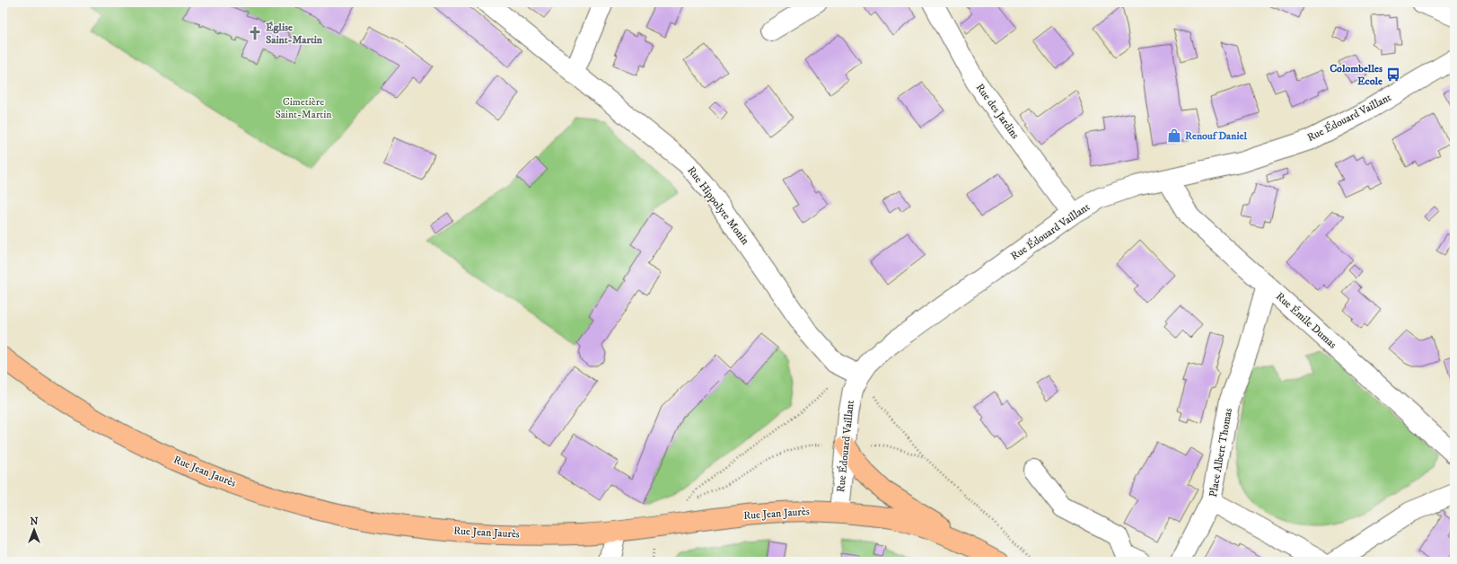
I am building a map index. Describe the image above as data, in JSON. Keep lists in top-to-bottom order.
{
  "streets": {
    "main road": ["Rue Jean Jaurès"],
    "street": [
      "Rue des Jardins",
      "Rue Édouard Vaillant",
      "Rue Hippolyte Monin",
      "Rue Émile Dumas",
      "Place Albert Thomas"
    ]
  },
  "crossings": [
    ["Rue des Jardins", "Rue Édouard Vaillant"],
    ["Rue Édouard Vaillant", "Rue Hippolyte Monin"],
    ["Rue Édouard Vaillant", "Rue Émile Dumas"],
    ["Rue Édouard Vaillant", "Rue Jean Jaurès"],
    ["Rue Émile Dumas", "Place Albert Thomas"]
  ],
  "parks": ["Cimetière Saint-Martin"],
  "places": {
    "church": ["Église Saint-Martin"],
    "bus stop": ["Colombelles Ecole"],
    "shop": ["Renouf Daniel"]
  },
  "north": "top"
}
